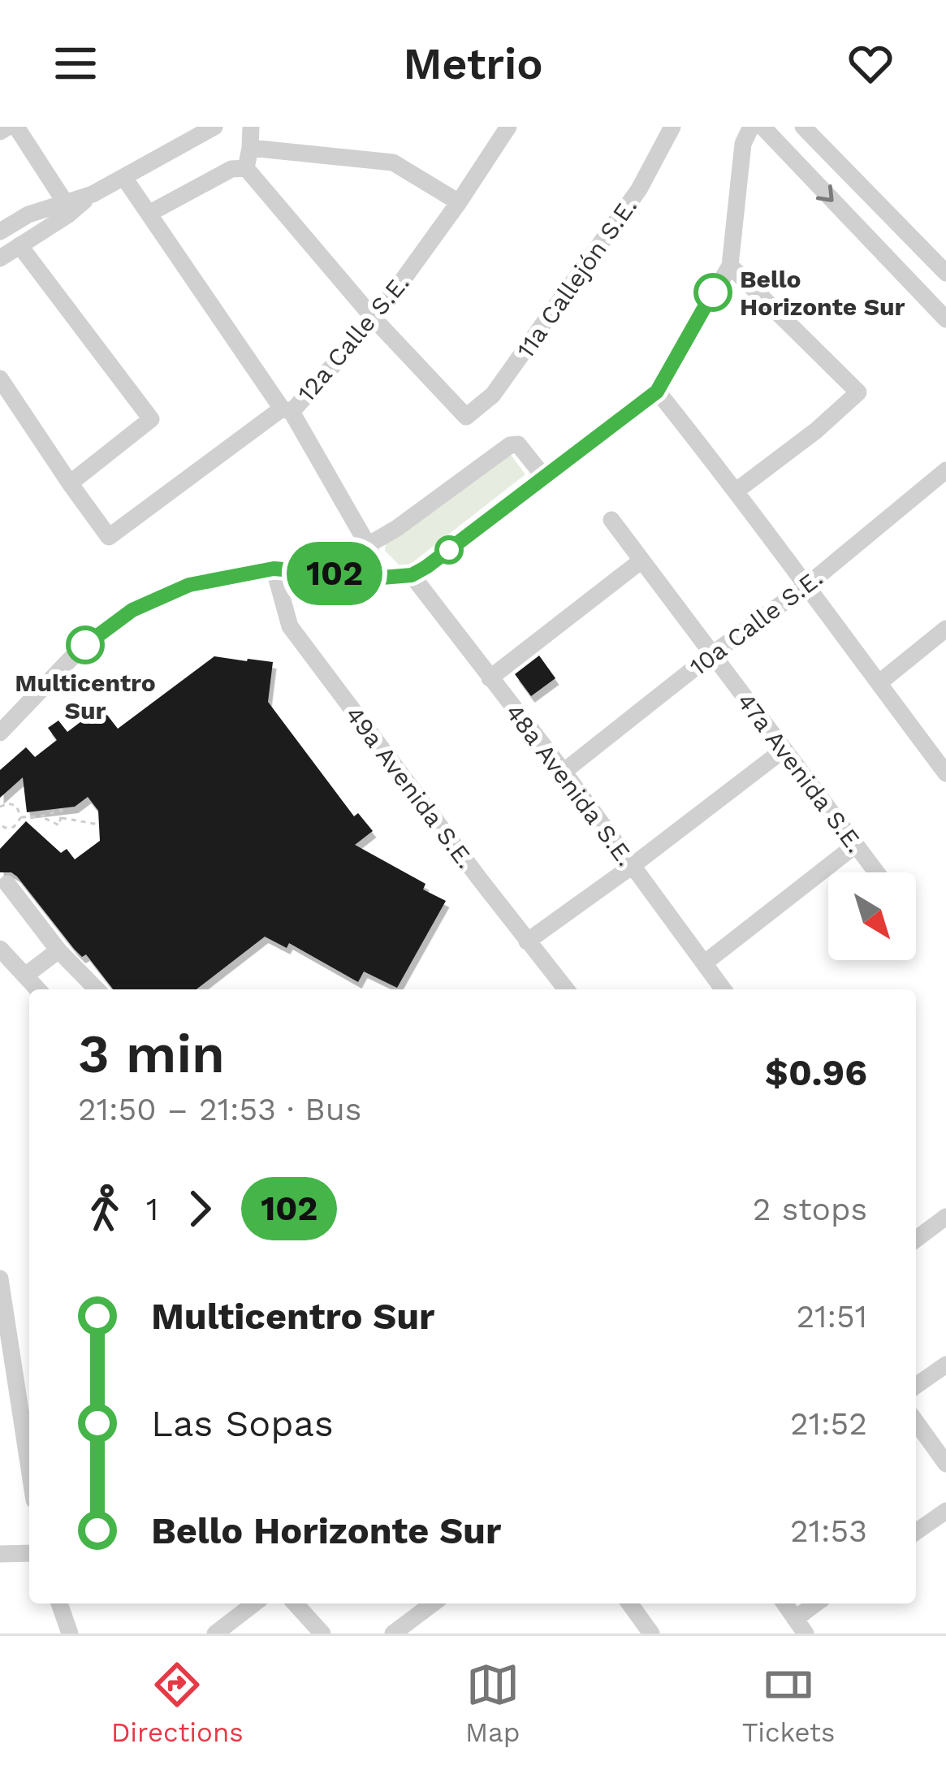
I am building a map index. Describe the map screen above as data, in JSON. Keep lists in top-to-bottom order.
{
  "streets": {
    "street": [
      "11a Callejón S.E.",
      "12a Calle S.E.",
      "10a Calle S.E.",
      "47a Avenida S.E.",
      "48a Avenida S.E.",
      "49a Avenida S.E."
    ]
  },
  "crossings": [
    ["11a Callejón S.E.", "12a Calle S.E."],
    ["10a Calle S.E.", "47a Avenida S.E."],
    ["10a Calle S.E.", "48a Avenida S.E."]
  ],
  "places": ["Bello Horizonte Sur", "Multicentro Sur"],
  "lines": ["bus line 102"],
  "north": "bottom right",
  "page": {
    "header": "Metrio",
    "on_map": "102",
    "heading": ["3 min", "21:50 – 21:53 · Bus", "$0.96"],
    "legs": ["1", "102", "2 stops"],
    "list": [
      {
        "name": "Multicentro Sur",
        "value": "21:51"
      },
      {
        "name": "Las Sopas",
        "value": "21:52"
      },
      {
        "name": "Bello Horizonte Sur",
        "value": "21:53"
      }
    ],
    "tabs": ["Directions", "Map", "Tickets"]
  }
}
